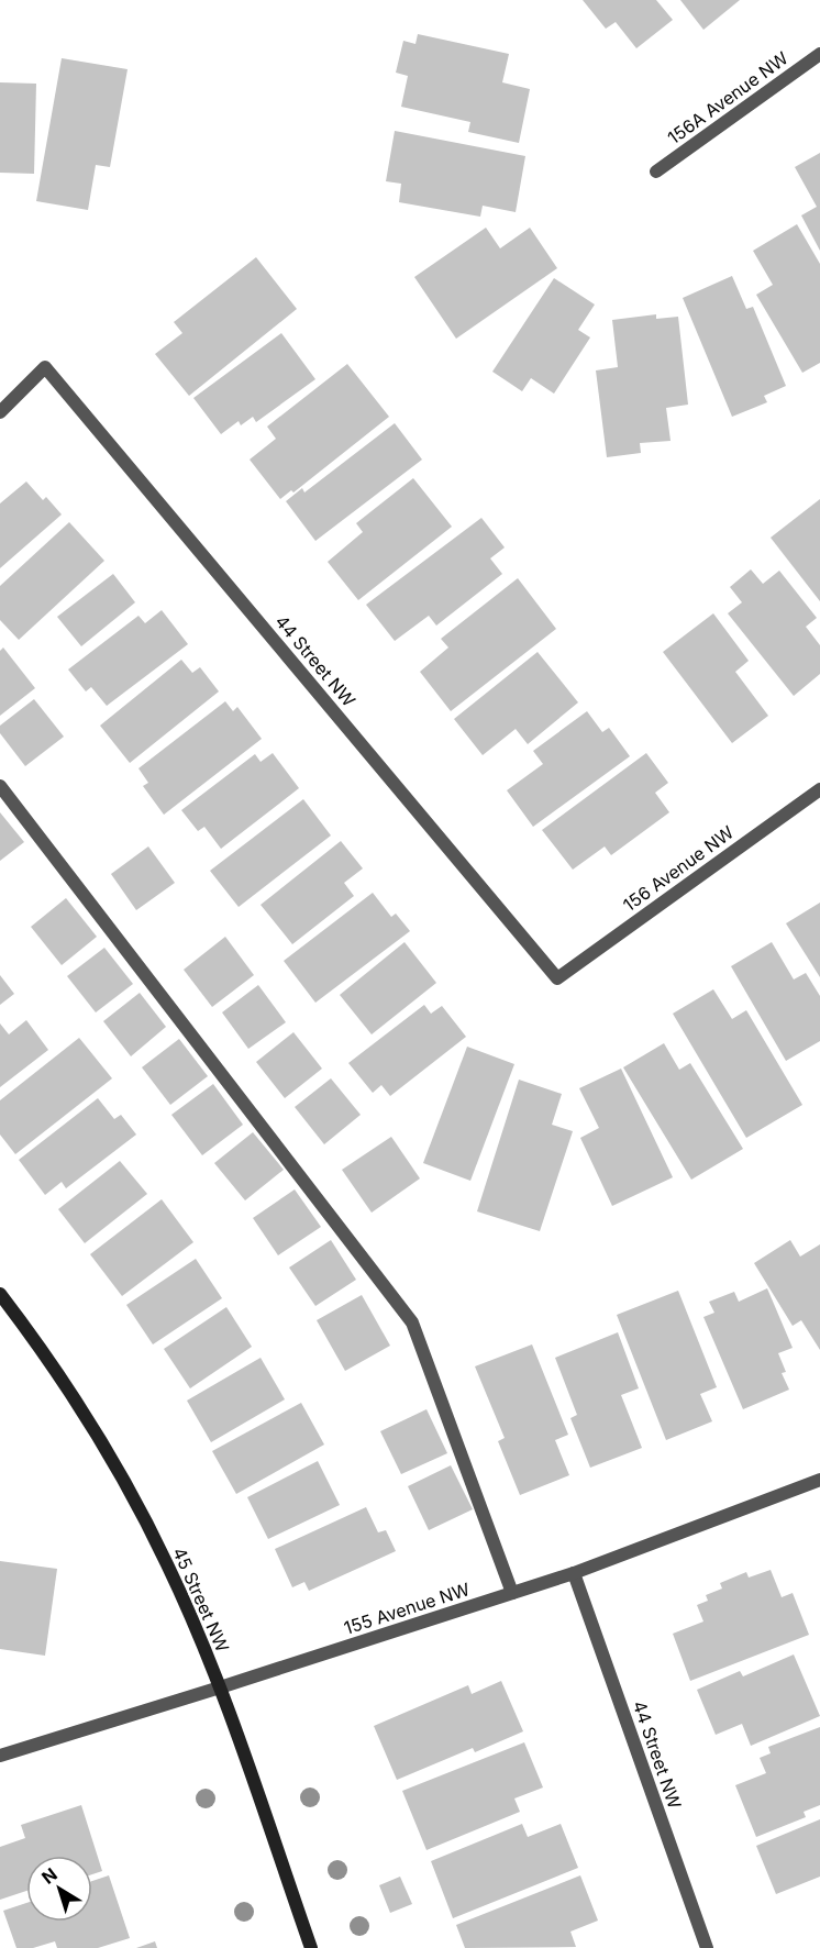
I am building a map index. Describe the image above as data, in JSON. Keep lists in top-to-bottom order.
{
  "streets": {
    "street": [
      "156A Avenue NW",
      "44 Street NW",
      "156 Avenue NW",
      "45 Street NW",
      "155 Avenue NW"
    ]
  },
  "crossings": [
    ["44 Street NW", "156 Avenue NW"],
    ["44 Street NW", "155 Avenue NW"],
    ["45 Street NW", "155 Avenue NW"]
  ],
  "north": "top left"
}
